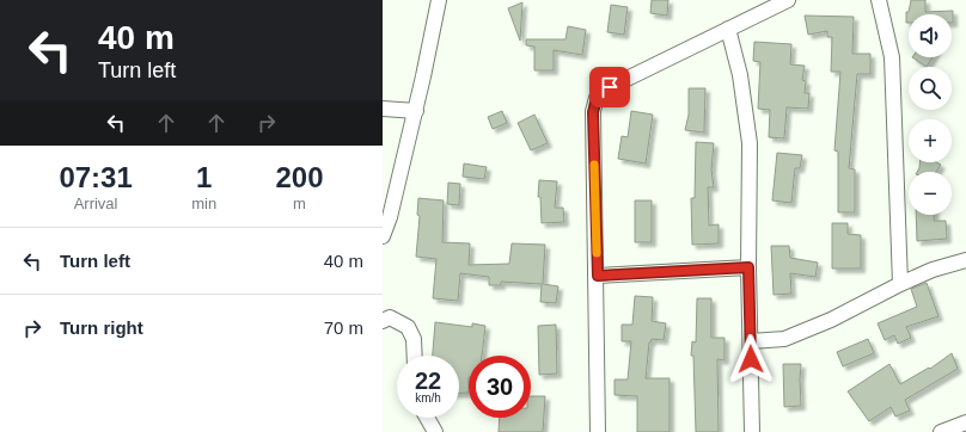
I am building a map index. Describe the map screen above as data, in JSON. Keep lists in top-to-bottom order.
{
  "page": {
    "turn": ["40 m", "Turn left"],
    "map_buttons": ["+", "−"],
    "eta": [
      "07:31",
      "Arrival",
      "1",
      "min",
      "200",
      "m"
    ],
    "list": [
      {
        "name": "Turn left",
        "value": "40 m"
      },
      {
        "name": "Turn right",
        "value": "70 m"
      }
    ],
    "speed": "22 km/h",
    "limit": "30"
  }
}
